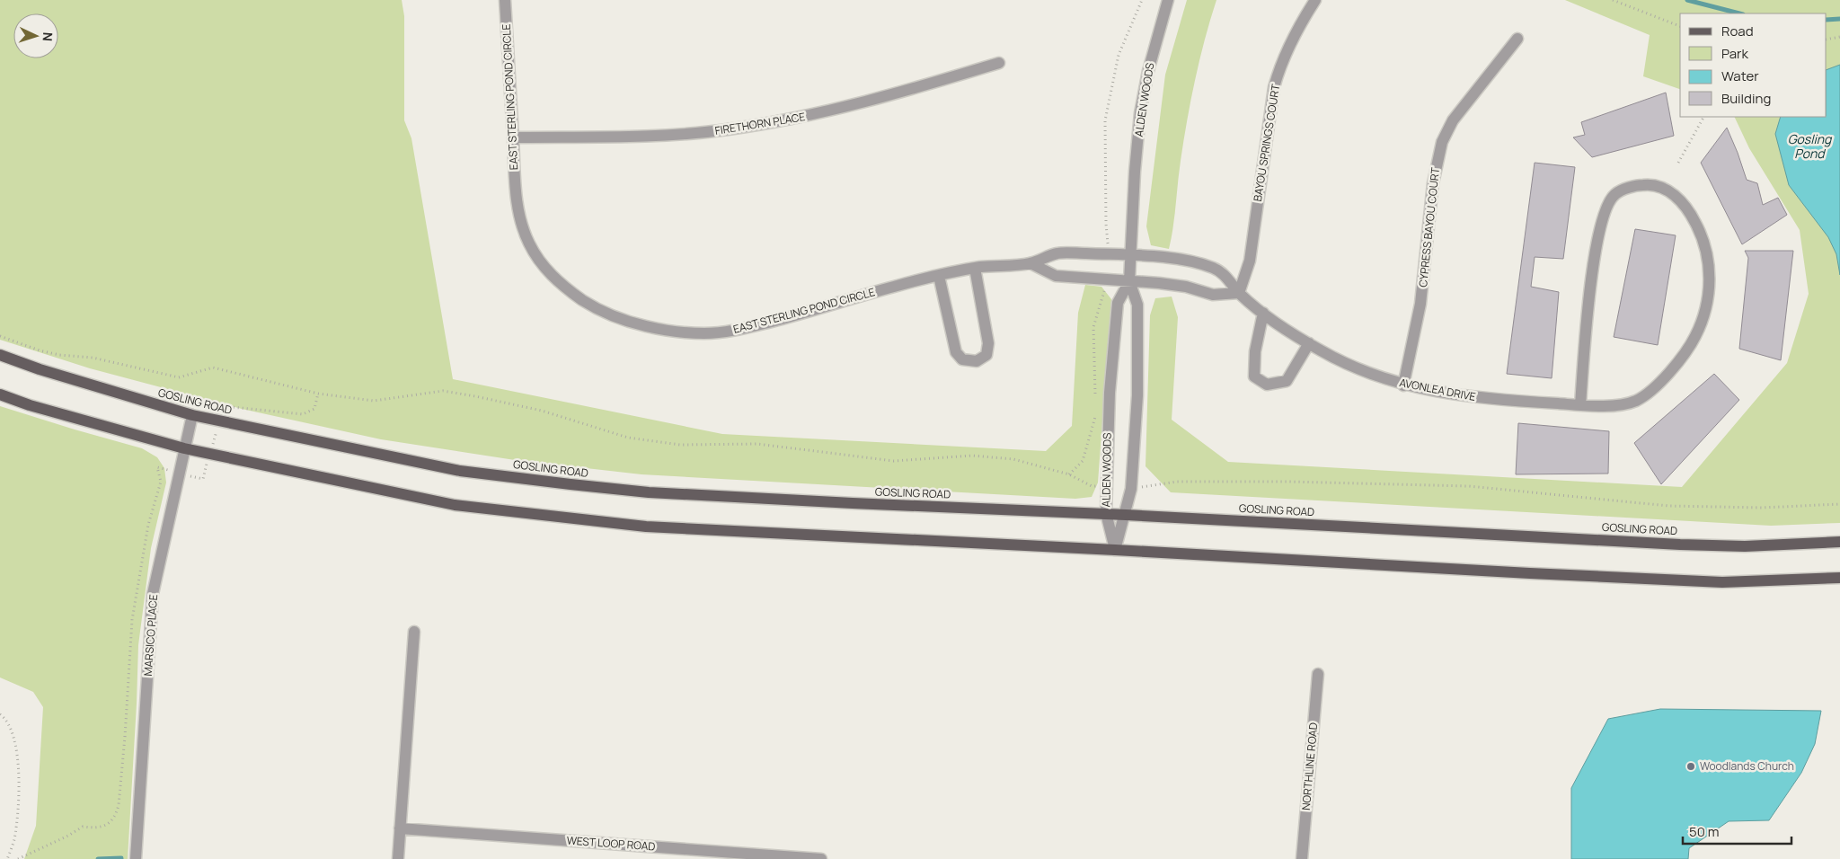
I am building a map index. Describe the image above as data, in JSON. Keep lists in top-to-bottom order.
{
  "streets": {
    "main road": ["GOSLING ROAD"],
    "street": [
      "EAST STERLING POND CIRCLE",
      "ALDEN WOODS",
      "FIRETHORN PLACE",
      "BAYOU SPRINGS COURT",
      "CYPRESS BAYOU COURT",
      "AVONLEA DRIVE",
      "MARSICO PLACE",
      "NORTHLINE ROAD",
      "WEST LOOP ROAD"
    ]
  },
  "crossings": [
    ["EAST STERLING POND CIRCLE", "ALDEN WOODS"],
    ["EAST STERLING POND CIRCLE", "FIRETHORN PLACE"],
    ["EAST STERLING POND CIRCLE", "AVONLEA DRIVE"],
    ["ALDEN WOODS", "AVONLEA DRIVE"],
    ["ALDEN WOODS", "GOSLING ROAD"],
    ["BAYOU SPRINGS COURT", "AVONLEA DRIVE"],
    ["CYPRESS BAYOU COURT", "AVONLEA DRIVE"],
    ["GOSLING ROAD", "MARSICO PLACE"]
  ],
  "water": ["Gosling Pond"],
  "places": ["Woodlands Church"],
  "legend": [
    "Road",
    "Park",
    "Water",
    "Building"
  ],
  "scale_bar": "50 m",
  "north": "right"
}
